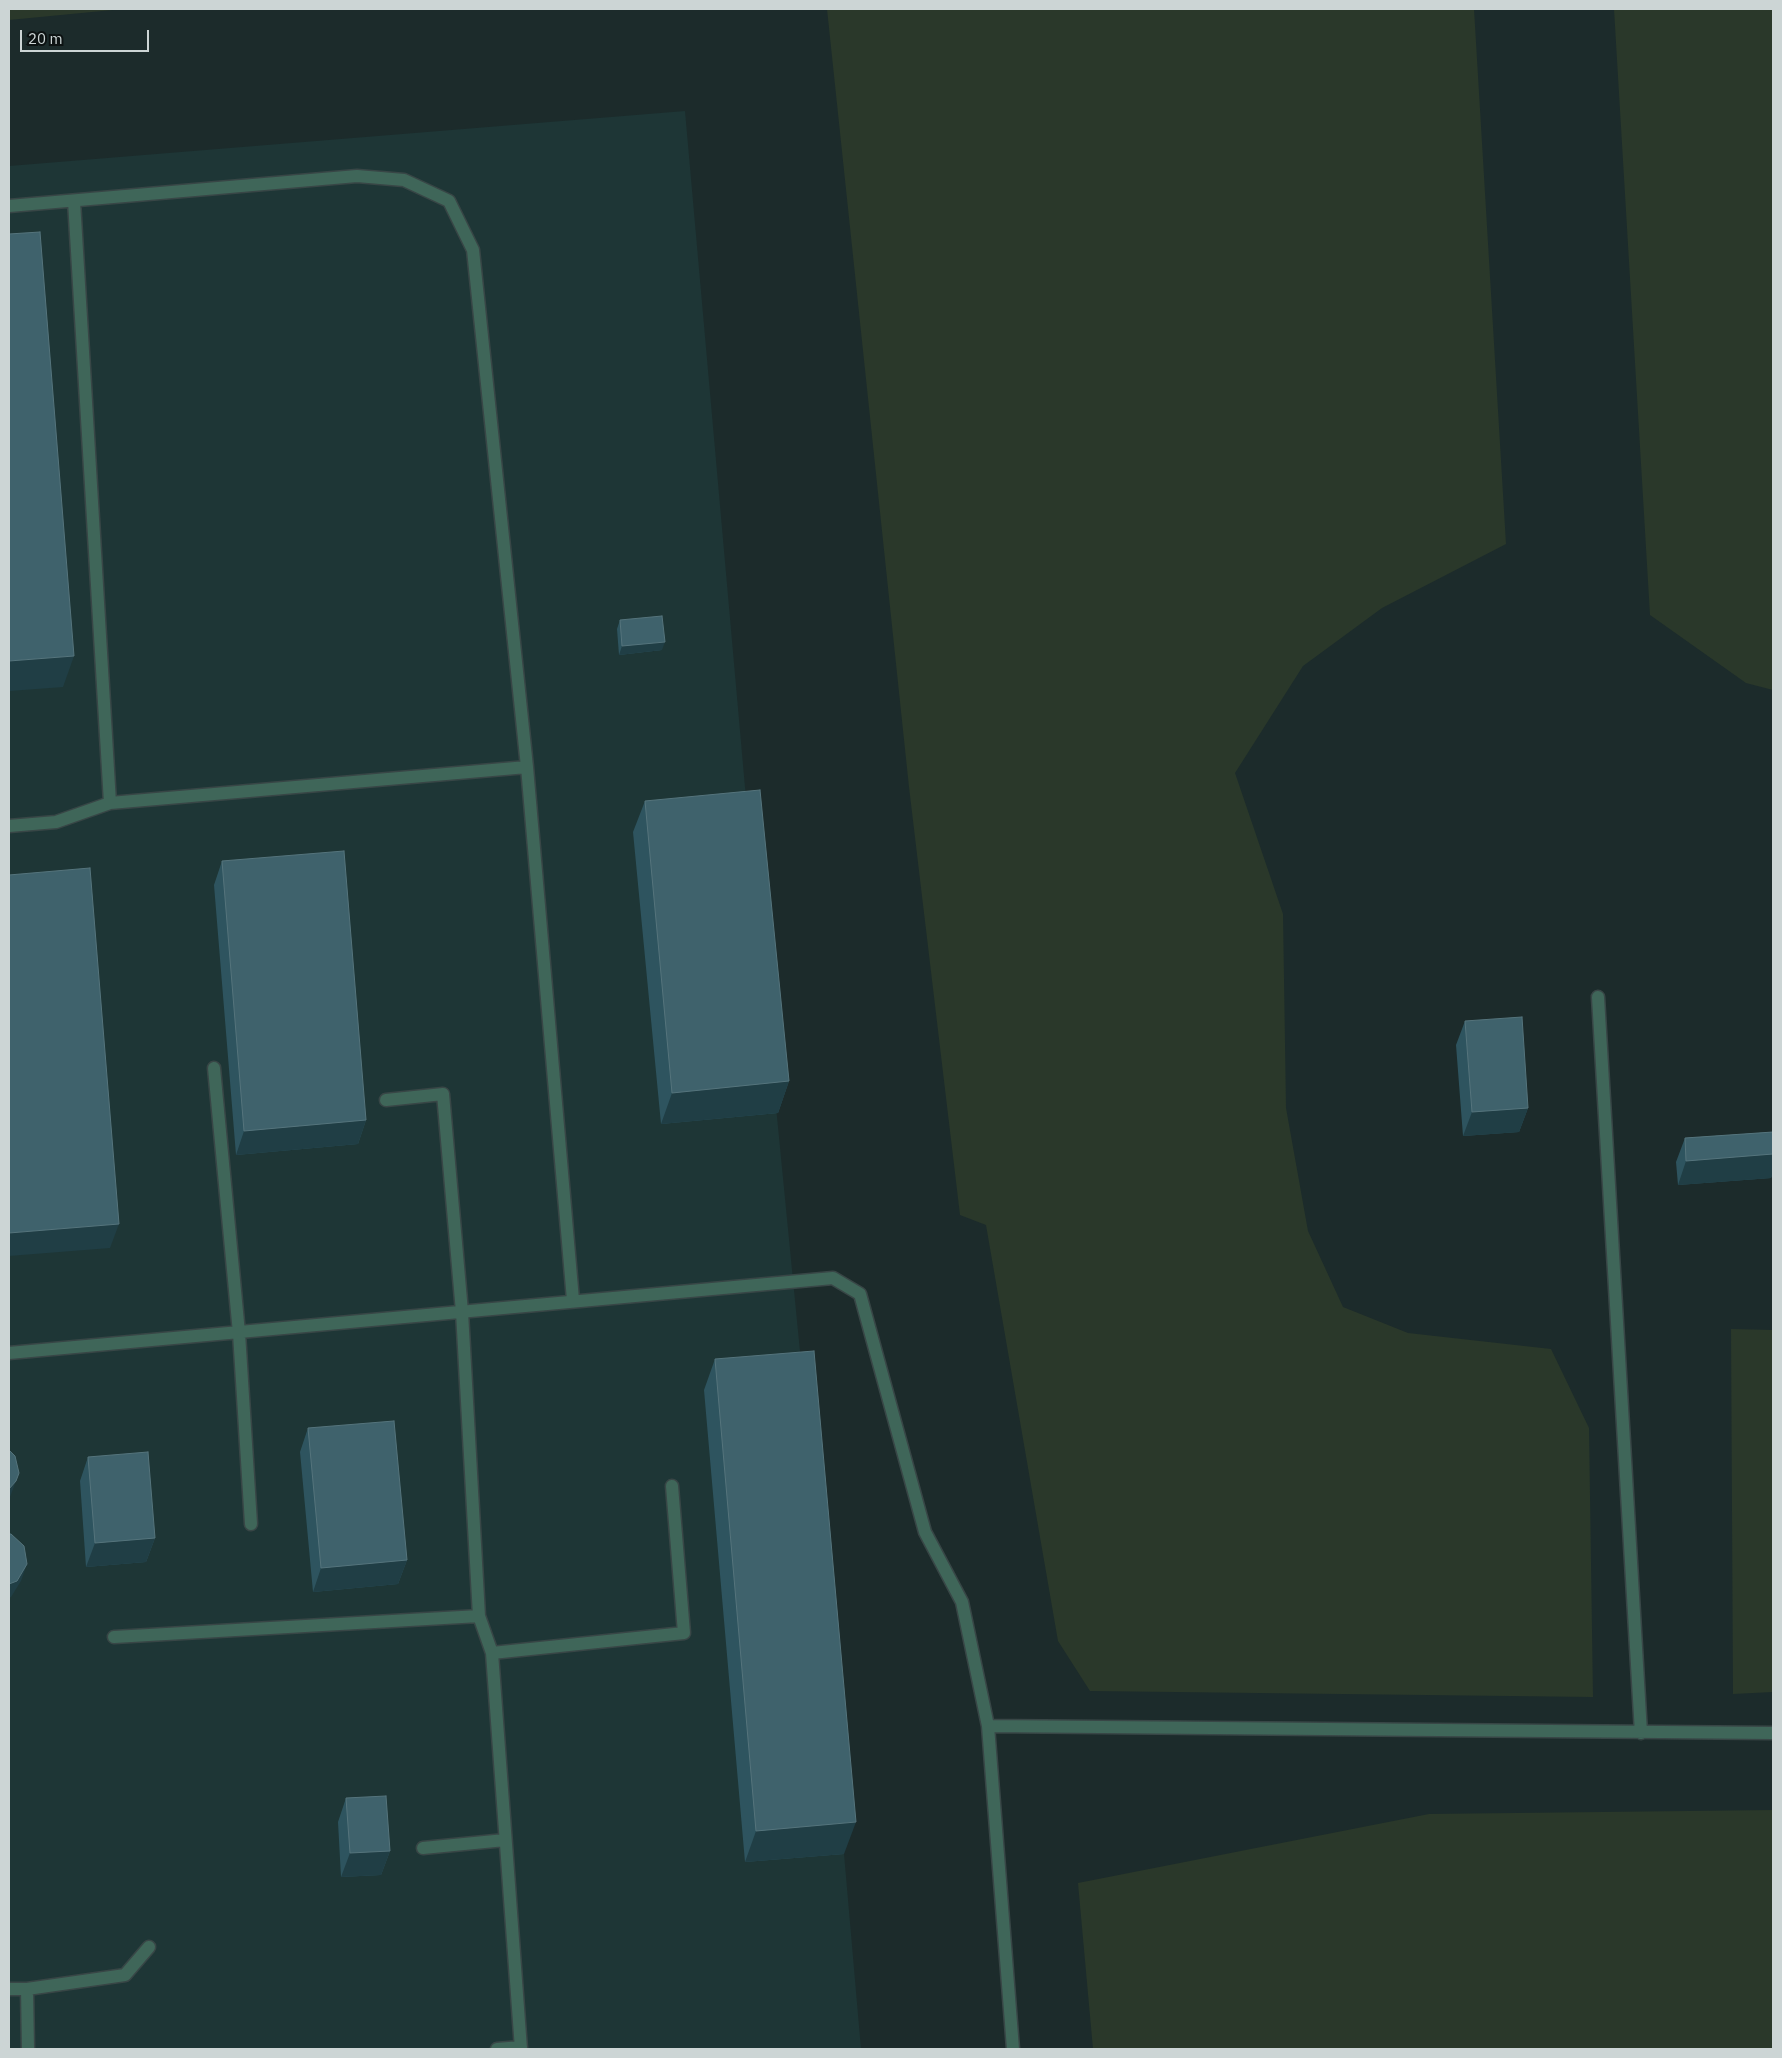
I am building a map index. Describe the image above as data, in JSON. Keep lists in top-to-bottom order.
{
  "scale_bar": "20 m"
}
